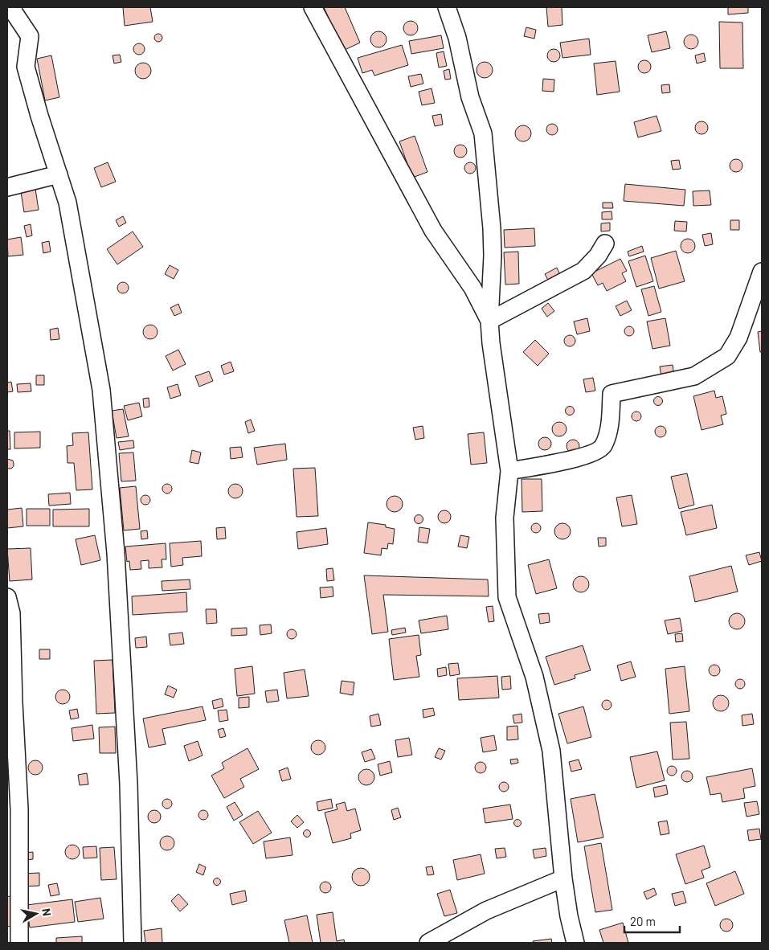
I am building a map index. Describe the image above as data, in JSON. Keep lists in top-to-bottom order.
{
  "scale_bar": "20 m",
  "north": "right"
}
